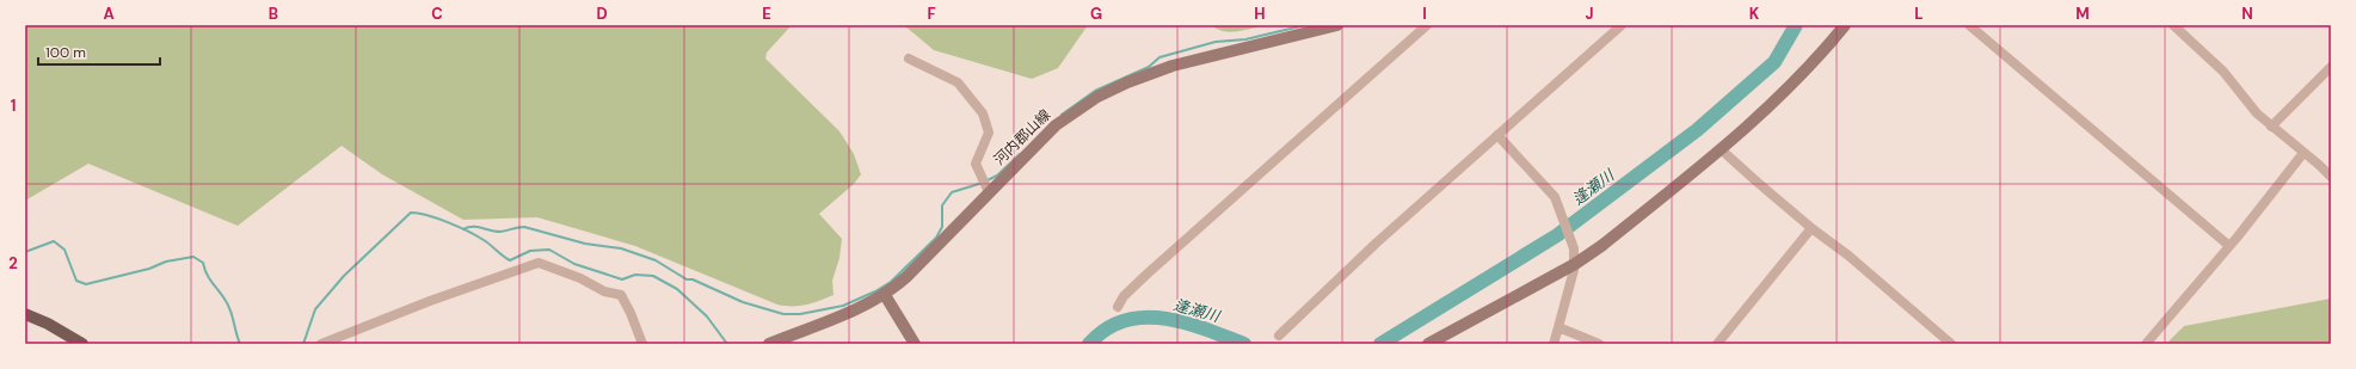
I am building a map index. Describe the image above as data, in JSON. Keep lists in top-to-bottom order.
{
  "streets": {
    "main road": ["河内郡山線"]
  },
  "water": ["逢瀬川"],
  "scale_bar": "100 m",
  "grid": {
    "columns": [
      "A",
      "B",
      "C",
      "D",
      "E",
      "F",
      "G",
      "H",
      "I",
      "J",
      "K",
      "L",
      "M",
      "N"
    ],
    "rows": ["1", "2"]
  }
}
